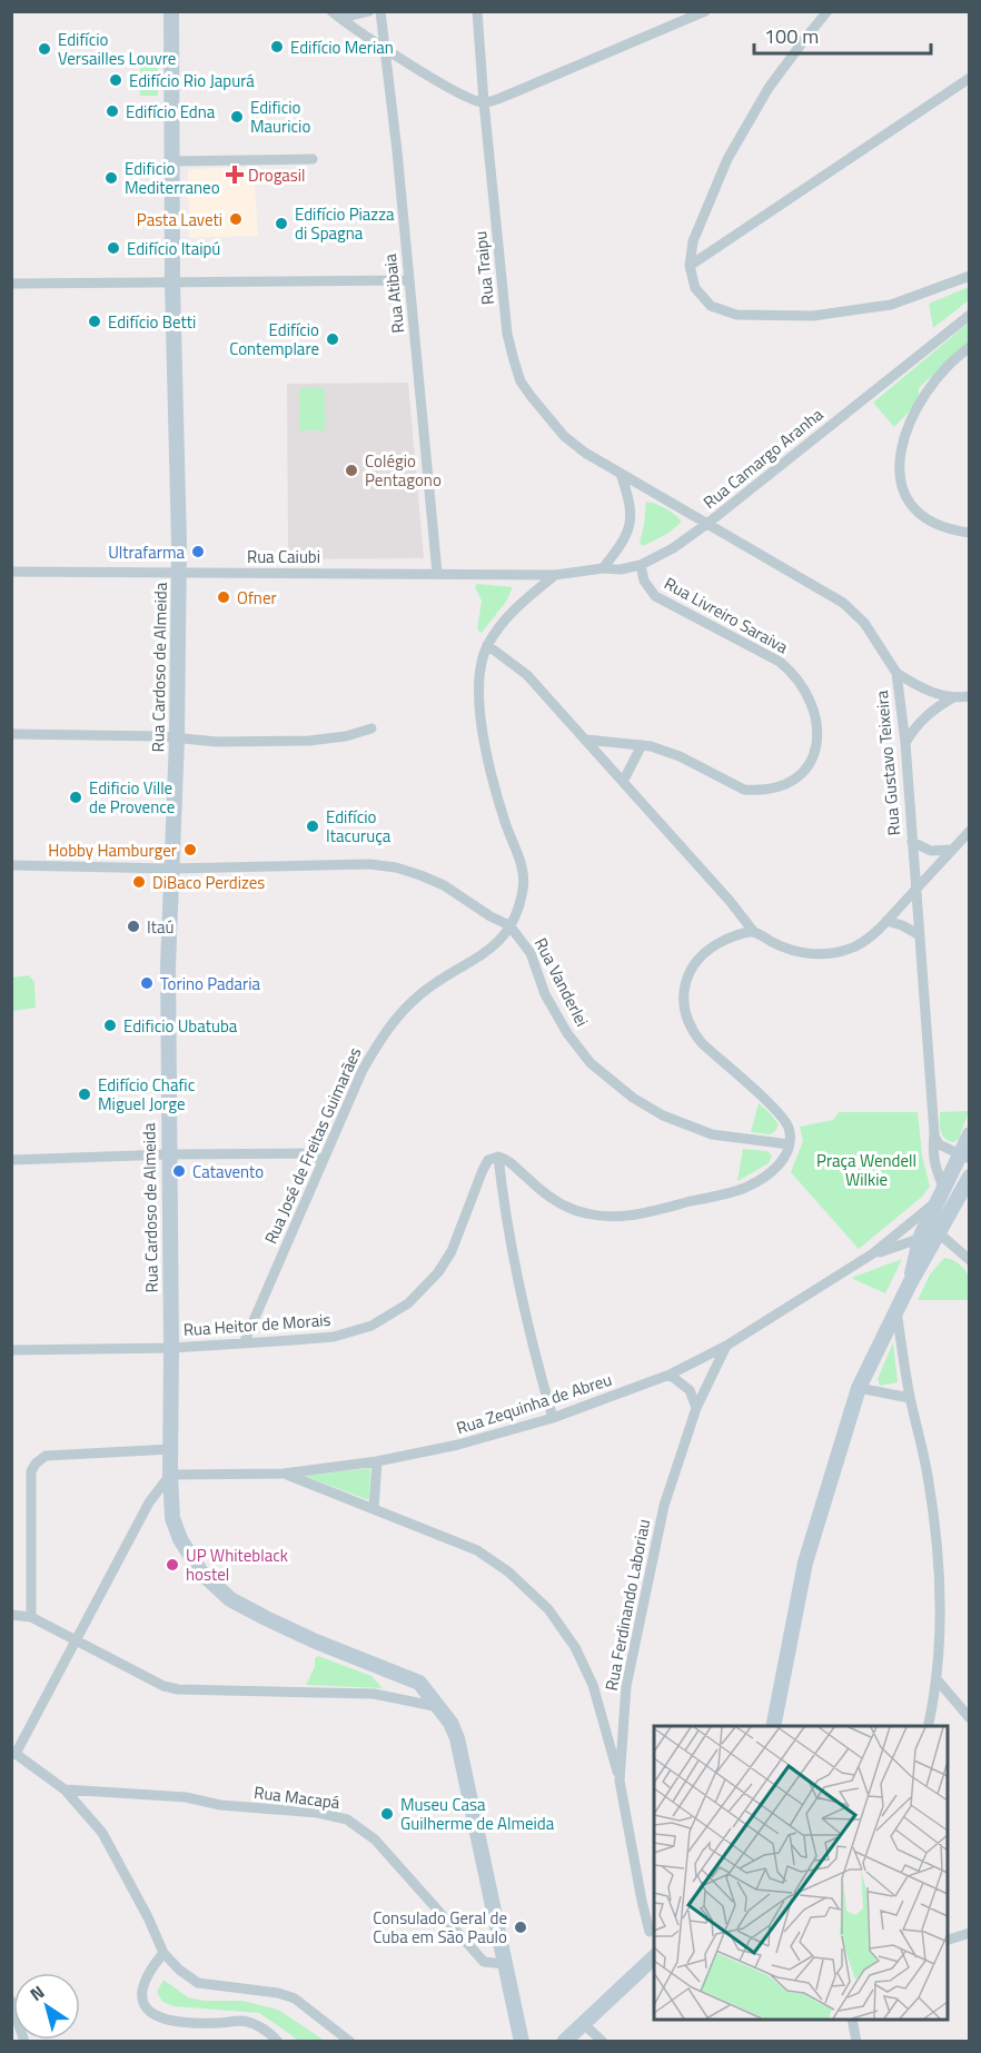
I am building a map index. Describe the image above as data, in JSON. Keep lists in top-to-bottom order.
{
  "streets": {
    "main road": ["Rua Cardoso de Almeida"],
    "street": [
      "Rua Traipu",
      "Rua Atibaia",
      "Rua Camargo Aranha",
      "Rua Caiubi",
      "Rua Livreiro Saraiva",
      "Rua Gustavo Teixeira",
      "Rua Vanderlei",
      "Rua José de Freitas Guimarães",
      "Rua Heitor de Morais",
      "Rua Zequinha de Abreu",
      "Rua Ferdinando Laboriau",
      "Rua Macapá"
    ]
  },
  "crossings": [
    ["Rua Traipu", "Rua Camargo Aranha"],
    ["Rua Traipu", "Rua Gustavo Teixeira"],
    ["Rua Atibaia", "Rua Caiubi"],
    ["Rua Camargo Aranha", "Rua Caiubi"],
    ["Rua Camargo Aranha", "Rua Livreiro Saraiva"],
    ["Rua Camargo Aranha", "Rua Gustavo Teixeira"],
    ["Rua Camargo Aranha", "Rua José de Freitas Guimarães"],
    ["Rua Caiubi", "Rua Cardoso de Almeida"],
    ["Rua Caiubi", "Rua José de Freitas Guimarães"],
    ["Rua Cardoso de Almeida", "Rua Vanderlei"],
    ["Rua Cardoso de Almeida", "Rua Heitor de Morais"],
    ["Rua Cardoso de Almeida", "Rua Zequinha de Abreu"],
    ["Rua Cardoso de Almeida", "Rua Macapá"],
    ["Rua Vanderlei", "Rua José de Freitas Guimarães"],
    ["Rua José de Freitas Guimarães", "Rua Heitor de Morais"],
    ["Rua Zequinha de Abreu", "Rua Ferdinando Laboriau"]
  ],
  "parks": ["Praça Wendell Wilkie"],
  "places": {
    "other": [
      "Edifício Merian",
      "Edifício Versailles Louvre",
      "Edifício Rio Japurá",
      "Edifício Edna",
      "Edificio Mauricio",
      "Edificio Mediterraneo",
      "Pasta Laveti",
      "Edifício Piazza di Spagna",
      "Edifício Itaipú",
      "Edifício Betti",
      "Edifício Contemplare",
      "Colégio Pentagono",
      "Ultrafarma",
      "Ofner",
      "Edificio Ville de Provence",
      "Edifício Itacuruça",
      "Hobby Hamburger",
      "DiBaco Perdizes",
      "Itaú",
      "Torino Padaria",
      "Edificio Ubatuba",
      "Edifício Chafic Miguel Jorge",
      "Catavento",
      "UP Whiteblack hostel",
      "Museu Casa Guilherme de Almeida",
      "Consulado Geral de Cuba em São Paulo"
    ],
    "health": ["Drogasil"]
  },
  "scale_bar": "100 m",
  "north": "top left"
}
